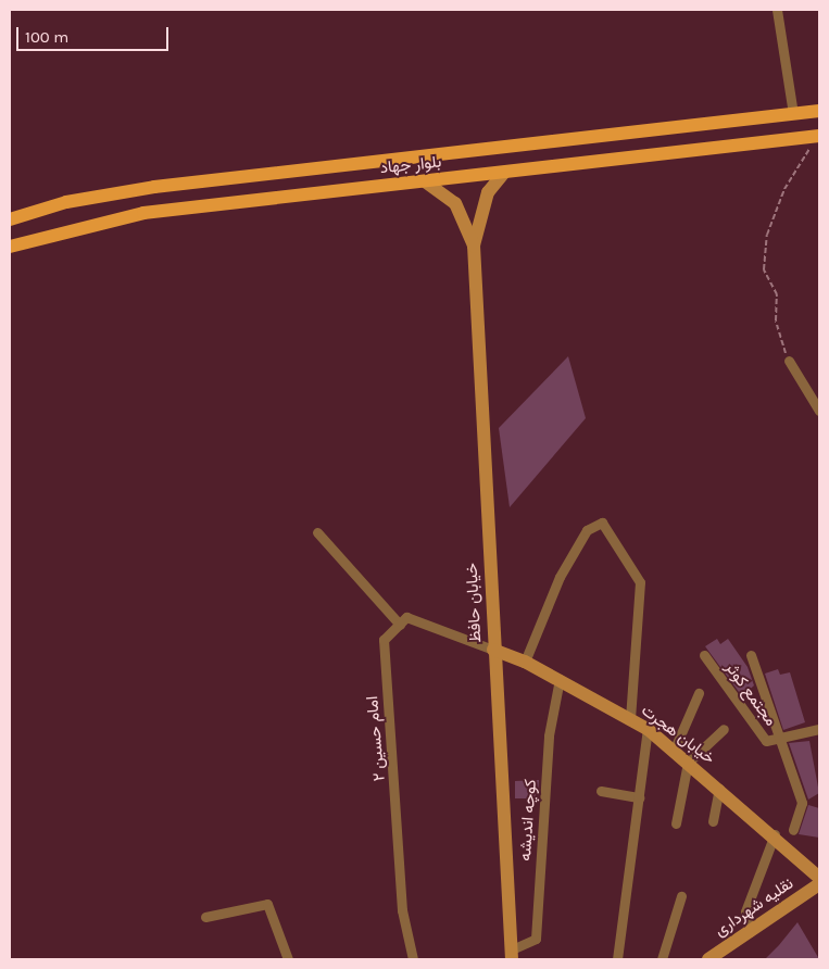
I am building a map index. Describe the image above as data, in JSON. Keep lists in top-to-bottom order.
{
  "streets": {
    "main road": [
      "بلوار جهاد",
      "خیابان حافظ",
      "خیابان هجرت",
      "نقلیه شهرداری"
    ],
    "street": ["مجتمع کوثر", "امام حسین ۲", "کوچه اندیشه"]
  },
  "crossings": [
    ["خیابان حافظ", "خیابان هجرت"],
    ["خیابان حافظ", "کوچه اندیشه"],
    ["خیابان هجرت", "کوچه اندیشه"]
  ],
  "scale_bar": "100 m"
}
